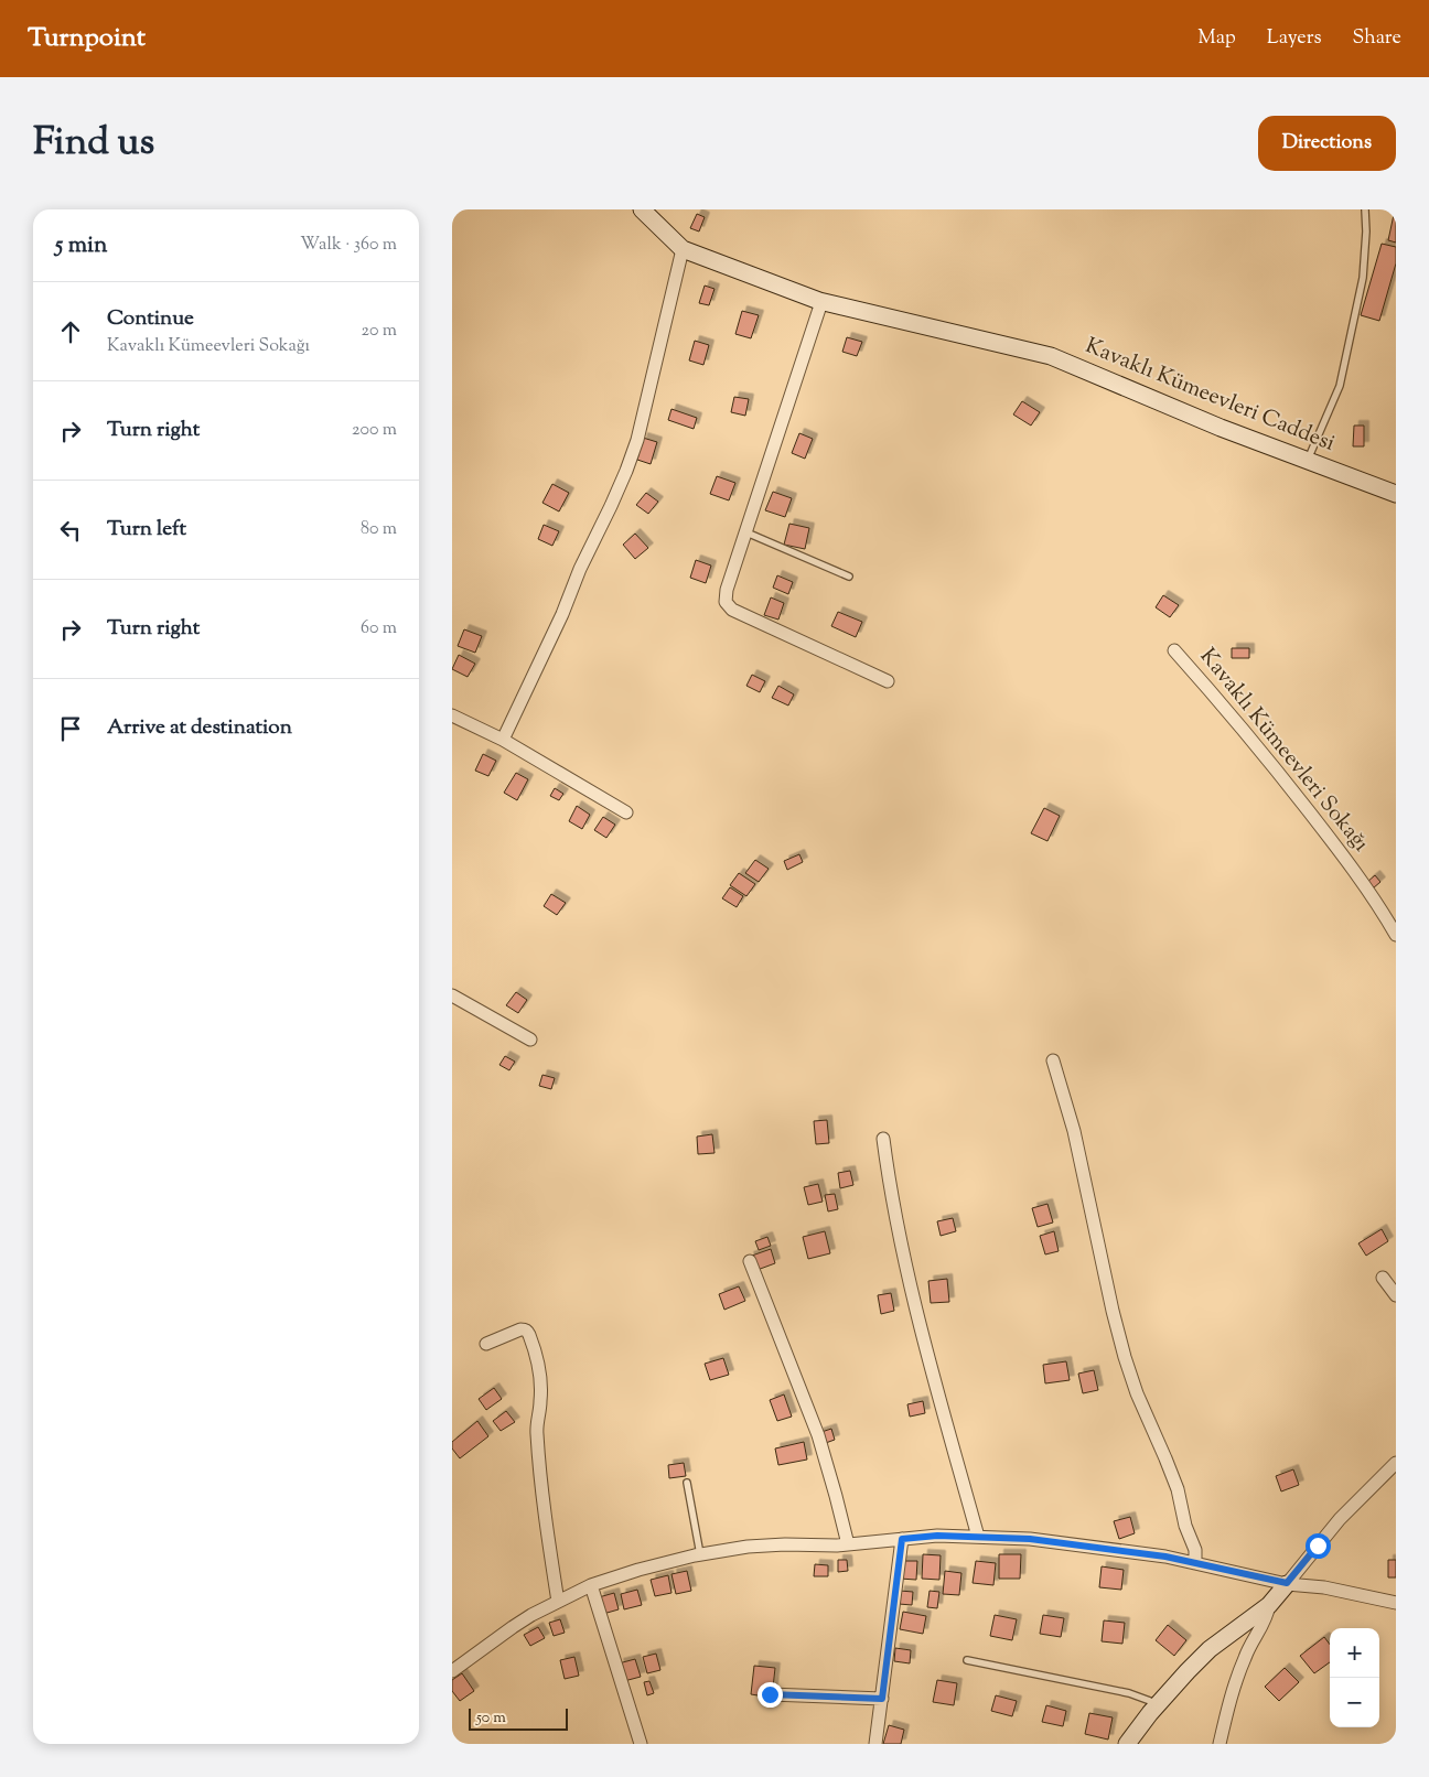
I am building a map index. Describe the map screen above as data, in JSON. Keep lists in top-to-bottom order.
{
  "streets": {
    "street": ["Kavaklı Kümeevleri Caddesi", "Kavaklı Kümeevleri Sokağı"]
  },
  "scale_bar": "50 m",
  "page": {
    "header": "Turnpoint",
    "nav": ["Map", "Layers", "Share"],
    "title": "Find us",
    "buttons": "Directions",
    "heading": ["5 min", "Walk · 360 m"],
    "list": [
      ["Continue", "Kavaklı Kümeevleri Sokağı", "20 m"],
      ["Turn right", "200 m"],
      ["Turn left", "80 m"],
      ["Turn right", "60 m"],
      "Arrive at destination"
    ],
    "map_buttons": ["+", "−"],
    "scale": "50 m"
  }
}
